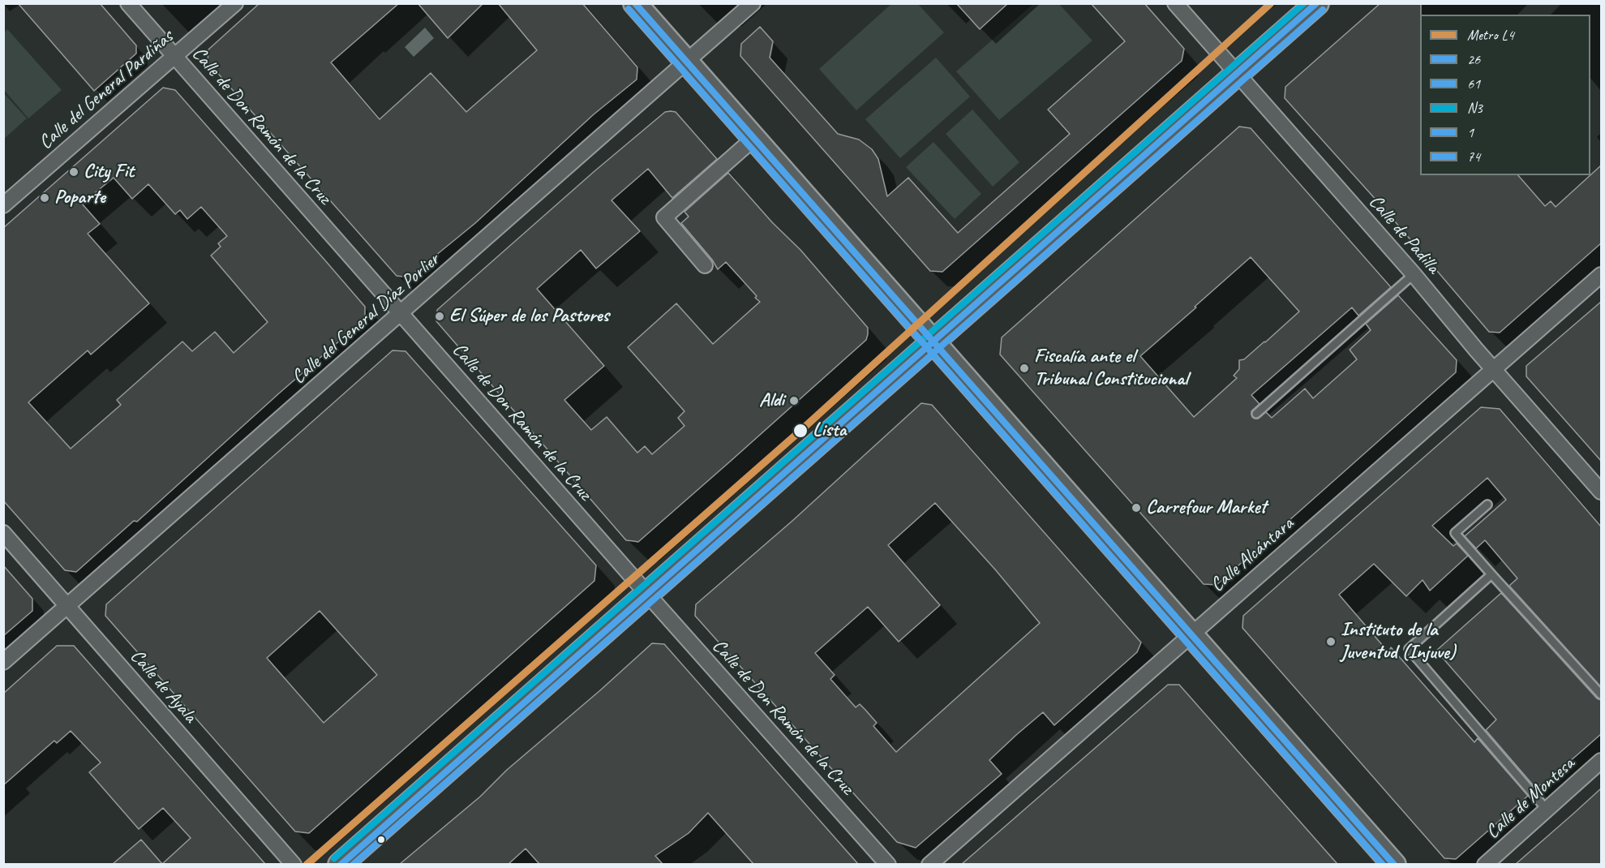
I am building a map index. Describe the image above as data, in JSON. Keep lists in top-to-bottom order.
{
  "streets": {
    "street": [
      "Calle del General Pardiñas",
      "Calle de Don Ramón de la Cruz",
      "Calle de Padilla",
      "Calle del General Díaz Porlier",
      "Calle Alcántara",
      "Calle de Ayala",
      "Calle de Montesa"
    ]
  },
  "crossings": [
    ["Calle del General Pardiñas", "Calle de Don Ramón de la Cruz"],
    ["Calle de Don Ramón de la Cruz", "Calle del General Díaz Porlier"],
    ["Calle de Padilla", "Calle Alcántara"],
    ["Calle del General Díaz Porlier", "Calle de Ayala"]
  ],
  "places": [
    "City Fit",
    "Poparte",
    "El Súper de los Pastores",
    "Fiscalía ante el Tribunal Constitucional",
    "Aldi",
    "Lista",
    "Carrefour Market",
    "Instituto de la Juventud (Injuve)"
  ],
  "lines": [
    "metro line L4",
    "transit line 26",
    "transit line N3",
    "transit line 1",
    "transit line 74",
    "transit line 61"
  ],
  "legend": [
    "Metro L4",
    "26",
    "61",
    "N3",
    "1",
    "74"
  ]
}
